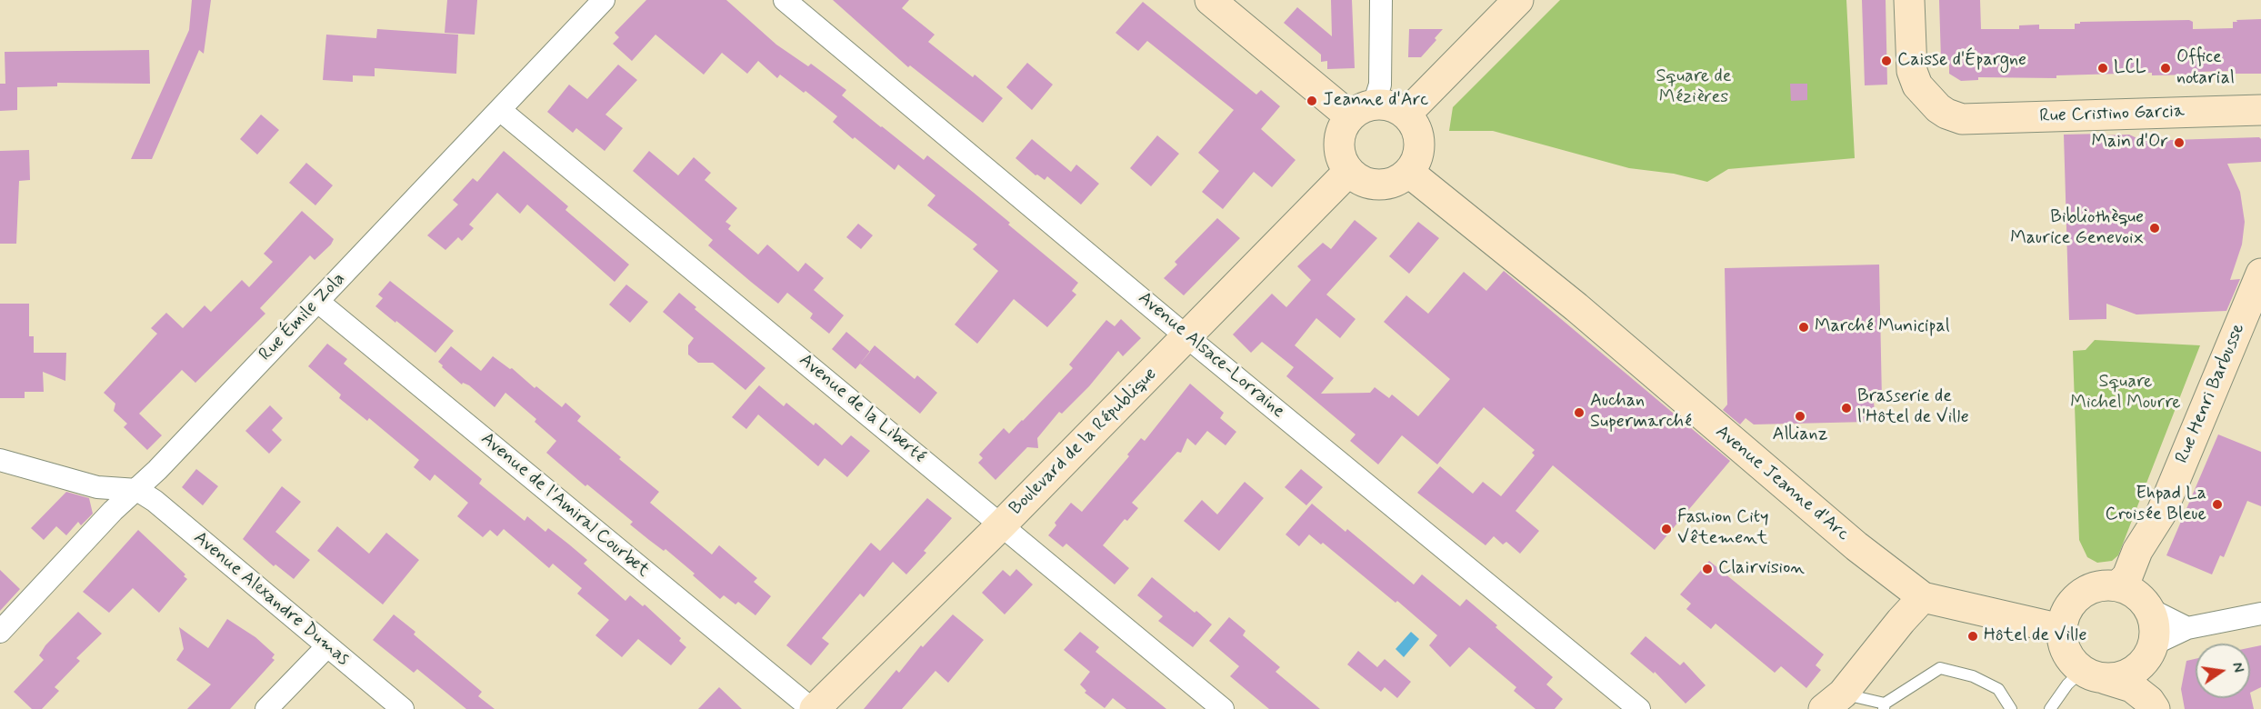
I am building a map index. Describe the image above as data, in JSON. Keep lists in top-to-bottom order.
{
  "streets": {
    "street": [
      "Rue Cristino Garcia",
      "Rue Émile Zola",
      "Avenue Alsace-Lorraine",
      "Rue Henri Barbusse",
      "Avenue de la Liberté",
      "Boulevard de la République",
      "Avenue Jeanne d'Arc",
      "Avenue de l'Amiral Courbet",
      "Avenue Alexandre Dumas"
    ]
  },
  "crossings": [
    ["Rue Émile Zola", "Avenue de la Liberté"],
    ["Rue Émile Zola", "Avenue de l'Amiral Courbet"],
    ["Rue Émile Zola", "Avenue Alexandre Dumas"],
    ["Avenue Alsace-Lorraine", "Boulevard de la République"],
    ["Rue Henri Barbusse", "Avenue Jeanne d'Arc"],
    ["Avenue de la Liberté", "Boulevard de la République"],
    ["Boulevard de la République", "Avenue Jeanne d'Arc"],
    ["Boulevard de la République", "Avenue de l'Amiral Courbet"]
  ],
  "parks": ["Square de Mézières", "Square Michel Mourre"],
  "places": [
    "Caisse d'Épargne",
    "LCL",
    "Office notarial",
    "Jeanne d'Arc",
    "Main d'Or",
    "Bibliothèque Maurice Genevoix",
    "Marché Municipal",
    "Brasserie de l'Hôtel de Ville",
    "Auchan Supermarché",
    "Allianz",
    "Ehpad La Croisée Bleue",
    "Fashion City Vêtement",
    "Clairvision",
    "Hôtel de Ville"
  ],
  "north": "right"
}
